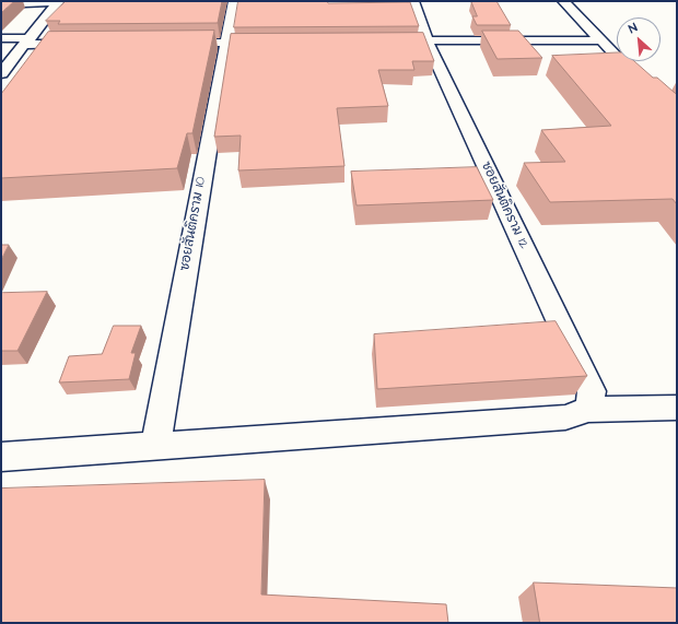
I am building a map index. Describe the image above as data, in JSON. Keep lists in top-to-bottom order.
{
  "streets": {
    "street": ["ซอยสันติคราม 12", "ซอยสันติคราม 10"]
  },
  "north": "top left"
}
